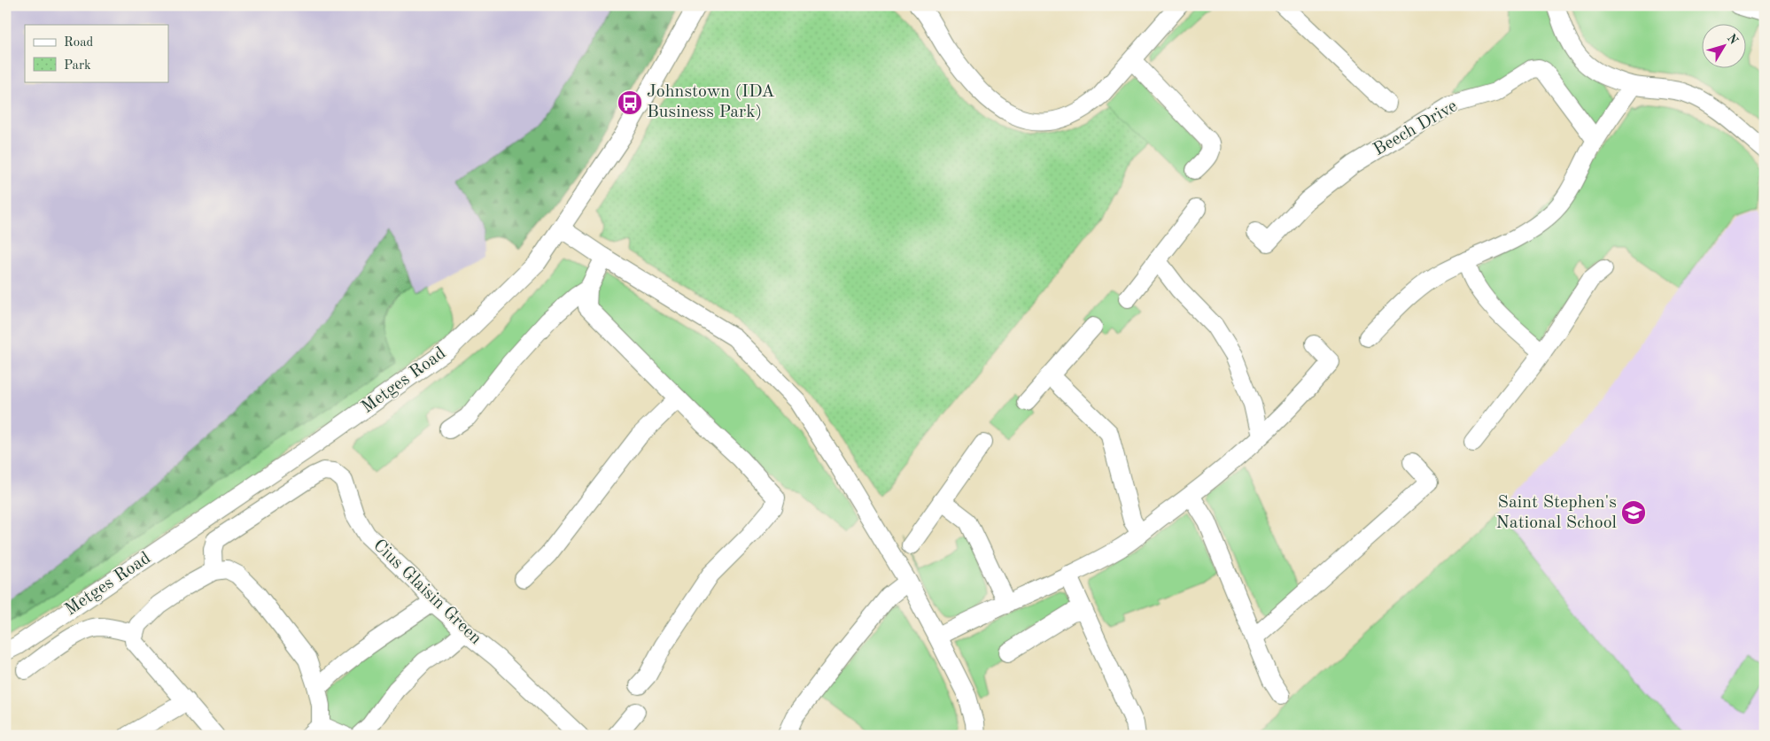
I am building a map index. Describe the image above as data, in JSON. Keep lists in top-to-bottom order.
{
  "streets": {
    "street": ["Beech Drive", "Metges Road", "Cius Glaisin Green"]
  },
  "places": {
    "bus stop": ["Johnstown (IDA Business Park)"],
    "school or university": ["Saint Stephen's National School"]
  },
  "legend": ["Road", "Park"],
  "north": "top right"
}
